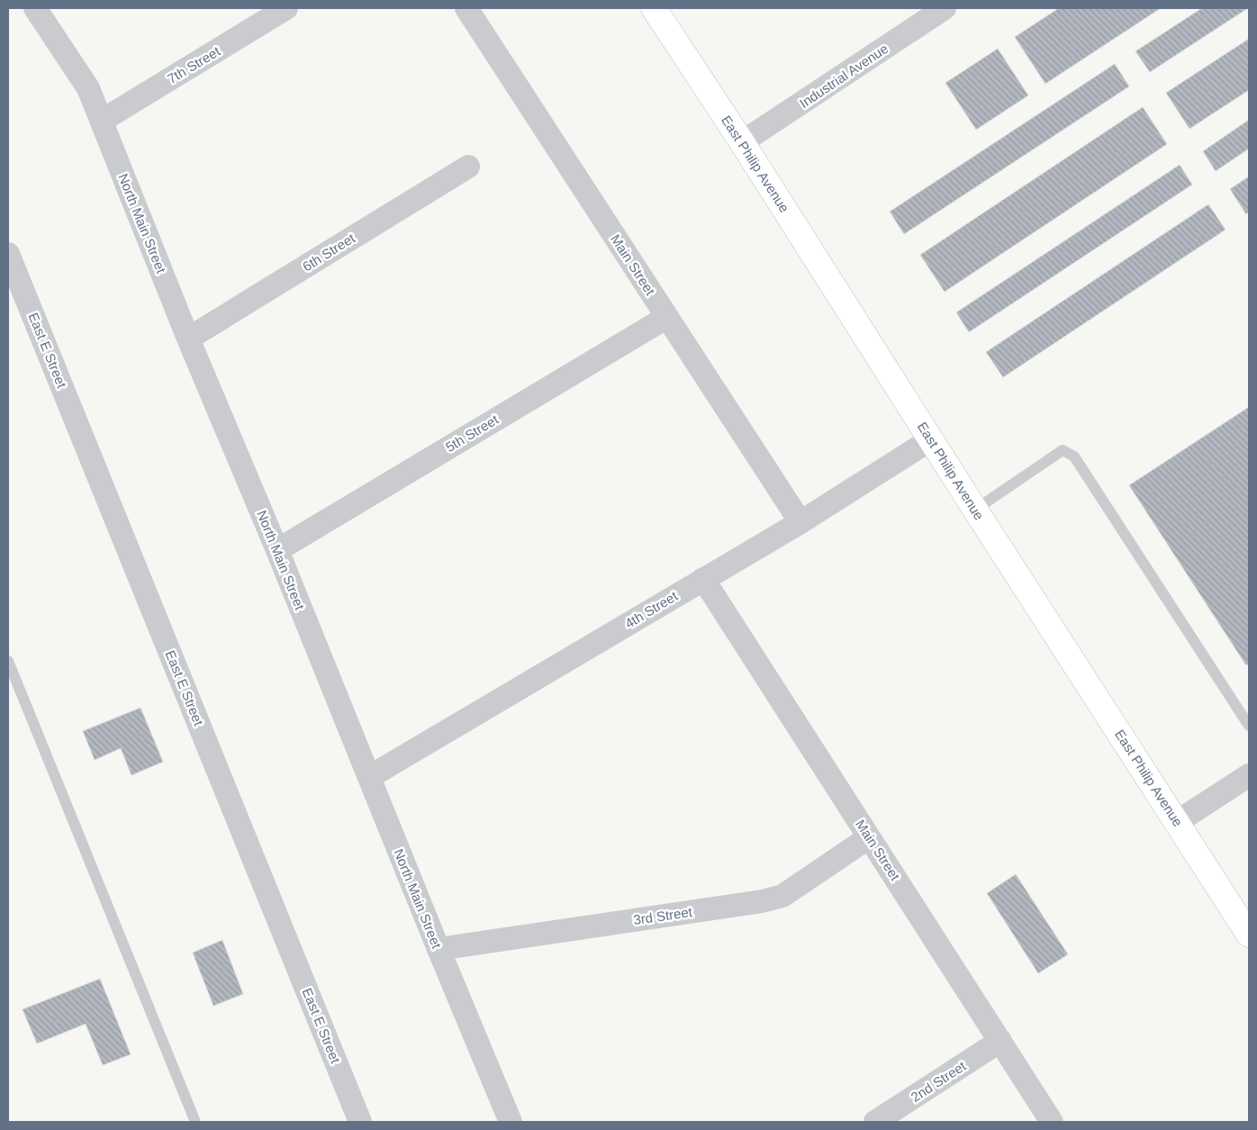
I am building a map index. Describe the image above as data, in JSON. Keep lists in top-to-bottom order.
{
  "streets": {
    "main road": ["East Philip Avenue"],
    "street": [
      "7th Street",
      "Industrial Avenue",
      "North Main Street",
      "6th Street",
      "Main Street",
      "East E Street",
      "5th Street",
      "4th Street",
      "3rd Street",
      "2nd Street"
    ]
  },
  "crossings": [
    ["7th Street", "North Main Street"],
    ["Industrial Avenue", "East Philip Avenue"],
    ["East Philip Avenue", "4th Street"],
    ["North Main Street", "6th Street"],
    ["North Main Street", "5th Street"],
    ["North Main Street", "4th Street"],
    ["North Main Street", "3rd Street"],
    ["Main Street", "5th Street"],
    ["Main Street", "4th Street"],
    ["Main Street", "3rd Street"],
    ["Main Street", "2nd Street"]
  ]
}
